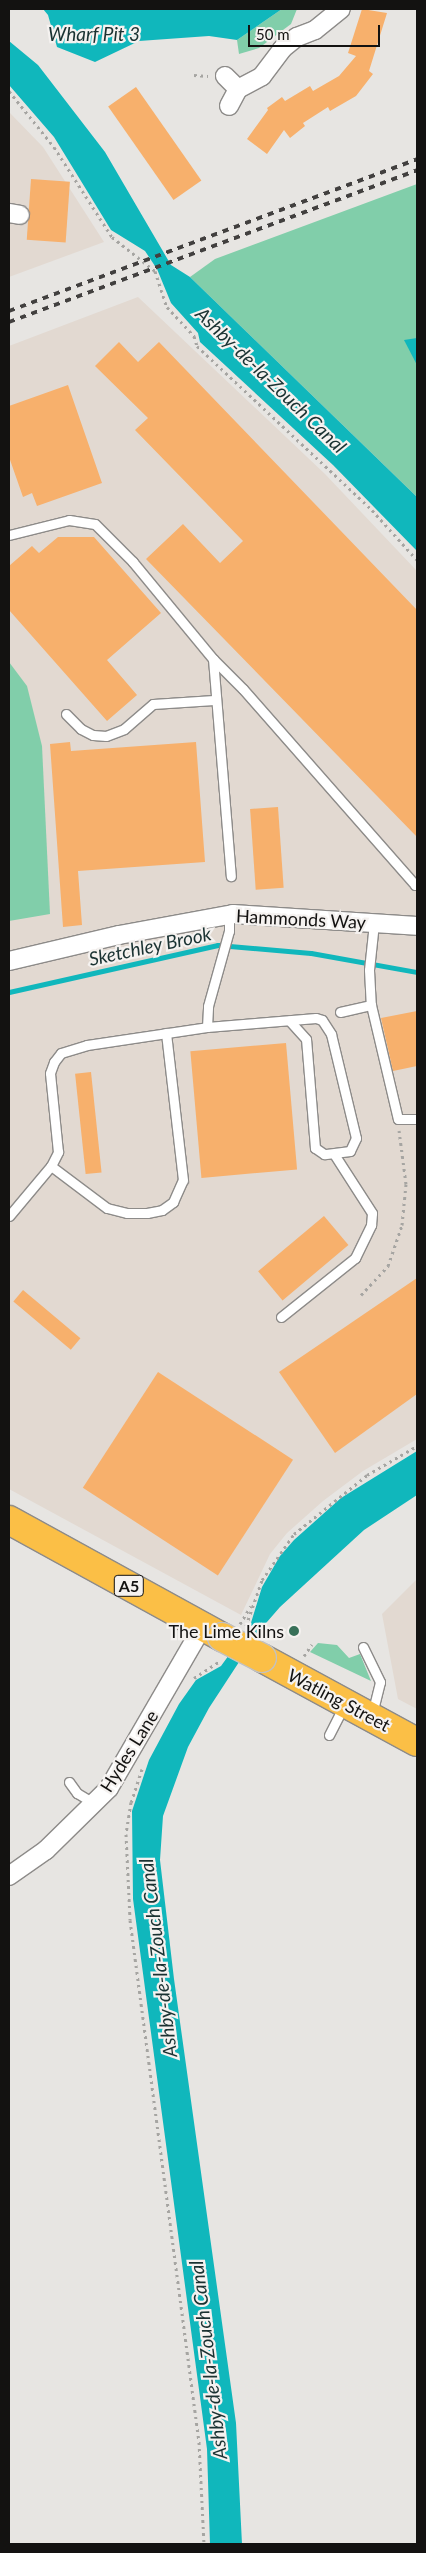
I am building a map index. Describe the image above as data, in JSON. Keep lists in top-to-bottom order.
{
  "streets": {
    "highway": ["A5", "Watling Street"],
    "street": ["Hammonds Way", "Hydes Lane"]
  },
  "crossings": [
    ["A5", "Watling Street"],
    ["A5", "Hydes Lane"],
    ["Watling Street", "Hydes Lane"]
  ],
  "water": ["Wharf Pit 3", "Ashby-de-la-Zouch Canal", "Sketchley Brook"],
  "places": ["The Lime Kilns"],
  "scale_bar": "50 m"
}
